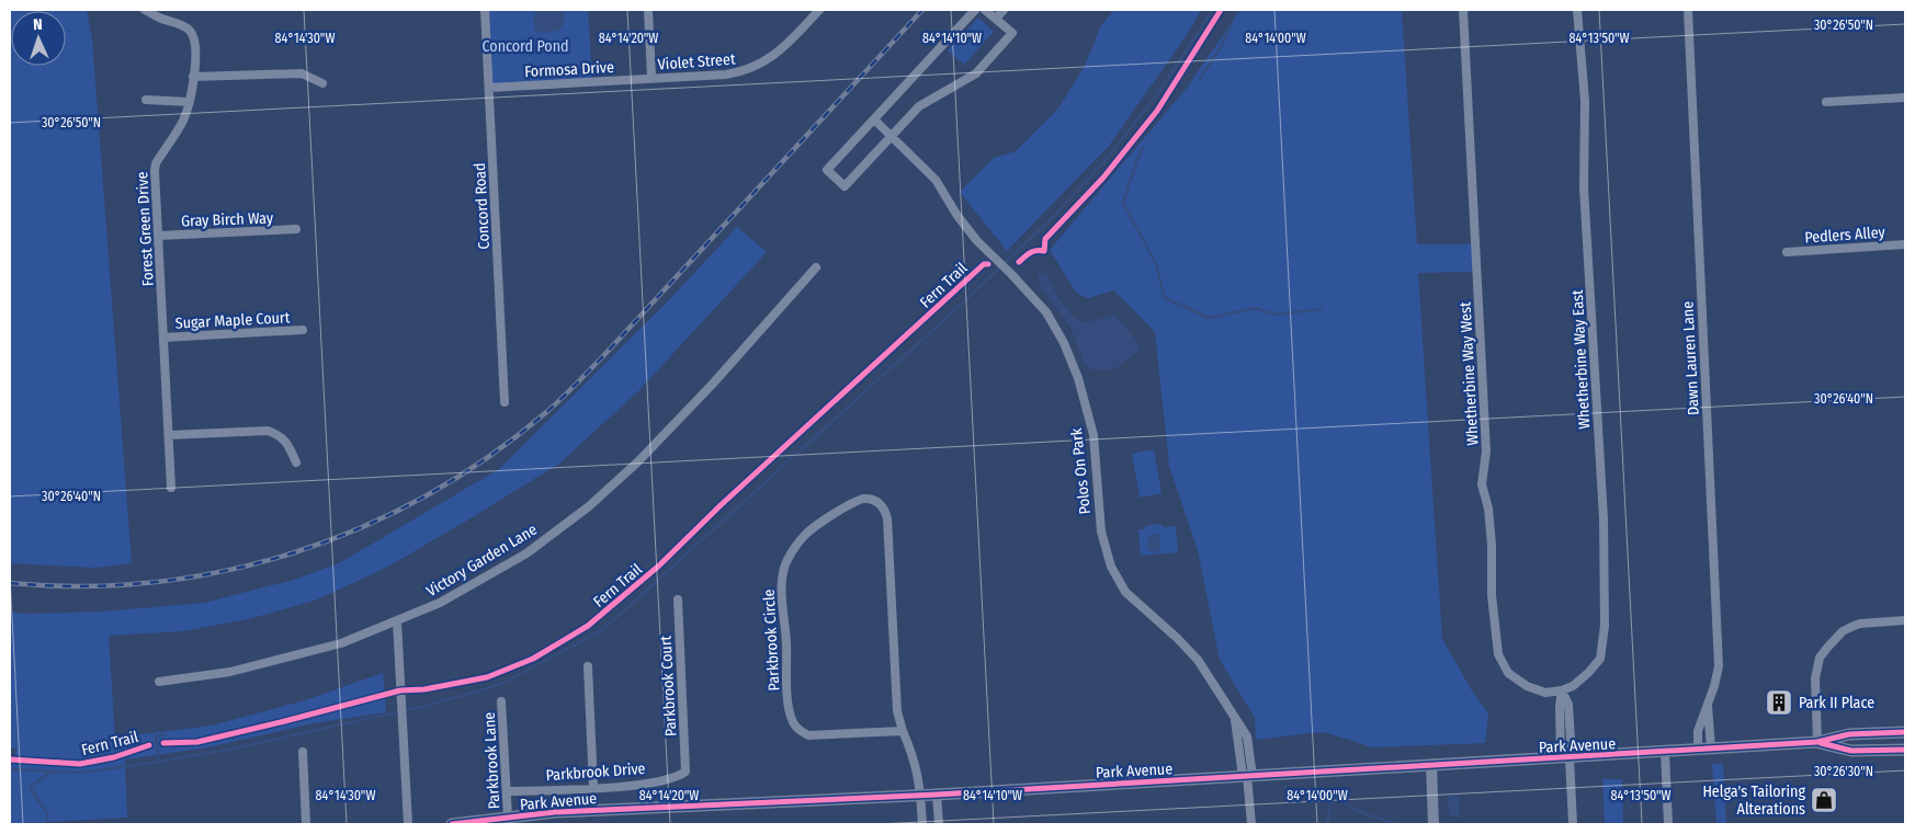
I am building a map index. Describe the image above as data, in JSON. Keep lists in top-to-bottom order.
{
  "streets": {
    "main road": ["Park Avenue"],
    "street": [
      "Violet Street",
      "Formosa Drive",
      "Concord Road",
      "Gray Birch Way",
      "Forest Green Drive",
      "Pedlers Alley",
      "Sugar Maple Court",
      "Dawn Lauren Lane",
      "Whetherbine Way East",
      "Whetherbine Way West",
      "Polos On Park",
      "Victory Garden Lane",
      "Parkbrook Circle",
      "Parkbrook Court",
      "Parkbrook Lane",
      "Parkbrook Drive"
    ],
    "cycle path": ["Fern Trail"]
  },
  "crossings": [
    ["Violet Street", "Formosa Drive"],
    ["Formosa Drive", "Concord Road"],
    ["Gray Birch Way", "Forest Green Drive"],
    ["Forest Green Drive", "Sugar Maple Court"],
    ["Dawn Lauren Lane", "Park Avenue"],
    ["Whetherbine Way East", "Whetherbine Way West"],
    ["Polos On Park", "Park Avenue"],
    ["Parkbrook Circle", "Park Avenue"],
    ["Parkbrook Court", "Parkbrook Drive"],
    ["Park Avenue", "Parkbrook Lane"],
    ["Parkbrook Lane", "Parkbrook Drive"]
  ],
  "parks": ["Concord Pond"],
  "places": {
    "building": ["Park II Place"],
    "shop": ["Helga's Tailoring Alterations"]
  },
  "north": "top",
  "coordinates": [
    "30°26'50\"N",
    "84°14'30\"W",
    "84°14'20\"W",
    "84°14'10\"W",
    "84°14'00\"W",
    "84°13'50\"W",
    "30°26'40\"N",
    "30°26'30\"N"
  ]
}
